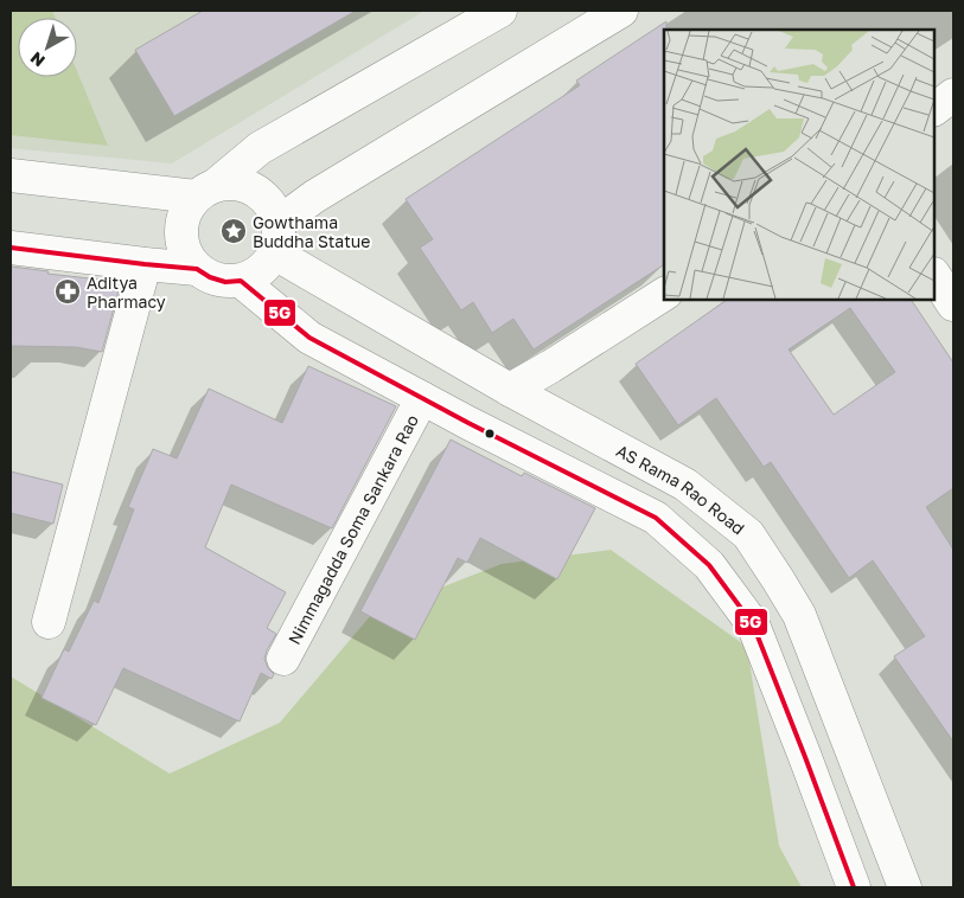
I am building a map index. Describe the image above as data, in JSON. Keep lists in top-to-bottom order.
{
  "streets": {
    "street": ["AS Rama Rao Road", "Nimmagadda Soma Sankara Rao"]
  },
  "places": {
    "place": ["Gowthama Buddha Statue"],
    "pharmacy": ["Aditya Pharmacy"]
  },
  "lines": ["transit line 5G"],
  "north": "bottom left"
}
